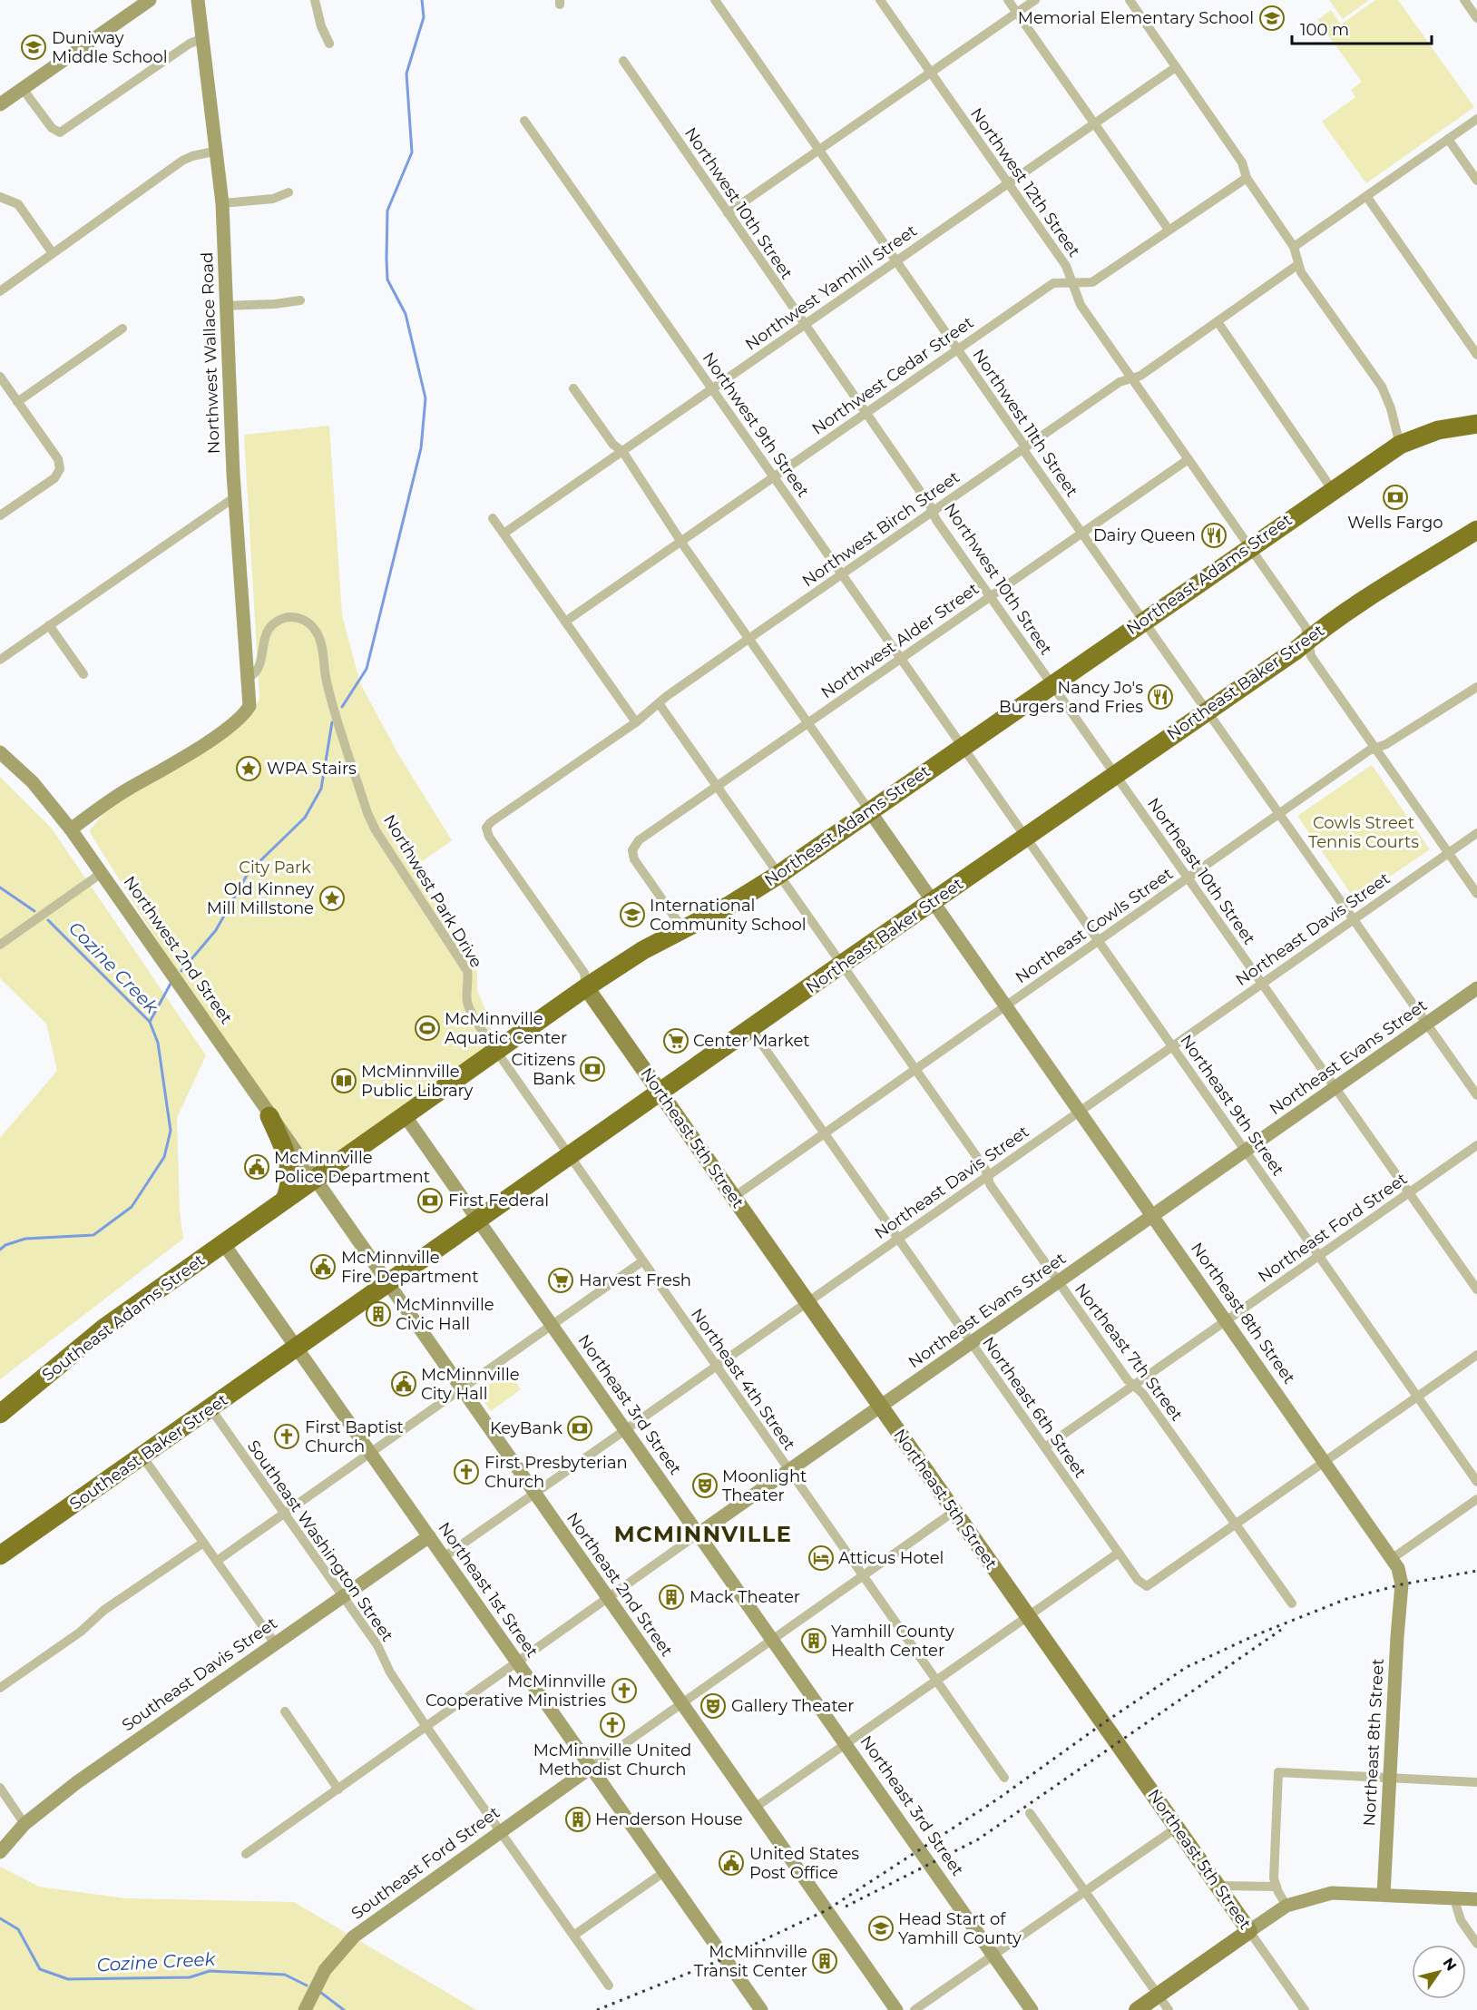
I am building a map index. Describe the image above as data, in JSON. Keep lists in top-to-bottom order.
{
  "streets": {
    "highway": [
      "Northeast Adams Street",
      "Northeast Baker Street",
      "Southeast Adams Street",
      "Southeast Baker Street"
    ],
    "main road": ["Northeast 5th Street"],
    "street": [
      "Northwest 12th Street",
      "Northwest 10th Street",
      "Northwest Yamhill Street",
      "Northwest Wallace Road",
      "Northwest Cedar Street",
      "Northwest 11th Street",
      "Northwest 9th Street",
      "Northwest Birch Street",
      "Northwest Alder Street",
      "Northeast 10th Street",
      "Northwest Park Drive",
      "Northeast Cowls Street",
      "Northeast Davis Street",
      "Northwest 2nd Street",
      "Northeast Evans Street",
      "Northeast 9th Street",
      "Northeast Ford Street",
      "Northeast 8th Street",
      "Northeast 7th Street",
      "Northeast 4th Street",
      "Northeast 3rd Street",
      "Northeast 6th Street",
      "Southeast Washington Street",
      "Northeast 2nd Street",
      "Northeast 1st Street",
      "Southeast Davis Street",
      "Southeast Ford Street"
    ]
  },
  "crossings": [
    ["Northwest 12th Street", "Northwest Yamhill Street"],
    ["Northwest 12th Street", "Northwest Cedar Street"],
    ["Northwest 12th Street", "Northwest Birch Street"],
    ["Northwest 12th Street", "Northeast Adams Street"],
    ["Northwest 12th Street", "Northwest Alder Street"],
    ["Northwest 12th Street", "Northeast Baker Street"],
    ["Northwest 12th Street", "Northeast Cowls Street"],
    ["Northwest 12th Street", "Northeast Davis Street"],
    ["Northwest 10th Street", "Northwest Yamhill Street"],
    ["Northwest 10th Street", "Northwest Cedar Street"],
    ["Northwest 10th Street", "Northwest Birch Street"],
    ["Northwest 10th Street", "Northeast Adams Street"],
    ["Northwest 10th Street", "Northwest Alder Street"],
    ["Northwest 10th Street", "Northeast 10th Street"],
    ["Northwest Yamhill Street", "Northwest 11th Street"],
    ["Northwest Yamhill Street", "Northwest 9th Street"],
    ["Northwest Wallace Road", "Northwest Park Drive"],
    ["Northwest Wallace Road", "Northwest 2nd Street"],
    ["Northwest Cedar Street", "Northwest 11th Street"],
    ["Northwest Cedar Street", "Northwest 9th Street"],
    ["Northwest 11th Street", "Northwest Birch Street"],
    ["Northwest 11th Street", "Northeast Adams Street"],
    ["Northwest 11th Street", "Northwest Alder Street"],
    ["Northwest 11th Street", "Northeast Baker Street"],
    ["Northwest 11th Street", "Northeast Cowls Street"],
    ["Northwest 11th Street", "Northeast Davis Street"],
    ["Northwest 11th Street", "Northeast Evans Street"],
    ["Northwest 9th Street", "Northwest Birch Street"],
    ["Northwest 9th Street", "Northeast Adams Street"],
    ["Northwest 9th Street", "Northwest Alder Street"],
    ["Northwest 9th Street", "Northeast 9th Street"],
    ["Northwest Birch Street", "Northeast Adams Street"],
    ["Northwest Birch Street", "Northeast 5th Street"],
    ["Northwest Birch Street", "Northeast 7th Street"],
    ["Northeast Adams Street", "Northwest Alder Street"],
    ["Northeast Adams Street", "Northeast 10th Street"],
    ["Northeast Adams Street", "Northwest Park Drive"],
    ["Northeast Adams Street", "Northwest 2nd Street"],
    ["Northeast Adams Street", "Northeast 9th Street"],
    ["Northeast Adams Street", "Northeast 5th Street"],
    ["Northeast Adams Street", "Northeast 8th Street"],
    ["Northeast Adams Street", "Southeast Adams Street"],
    ["Northeast Adams Street", "Northeast 7th Street"],
    ["Northeast Adams Street", "Northeast 4th Street"],
    ["Northeast Adams Street", "Northeast 3rd Street"],
    ["Northeast Adams Street", "Northeast 2nd Street"],
    ["Northeast Adams Street", "Northeast 1st Street"],
    ["Northwest Alder Street", "Northeast 7th Street"],
    ["Northeast Baker Street", "Northeast 10th Street"],
    ["Northeast Baker Street", "Northeast 9th Street"],
    ["Northeast Baker Street", "Northeast 5th Street"],
    ["Northeast Baker Street", "Northeast 8th Street"],
    ["Northeast Baker Street", "Northeast 7th Street"],
    ["Northeast Baker Street", "Northeast 4th Street"],
    ["Northeast Baker Street", "Northeast 3rd Street"],
    ["Northeast Baker Street", "Northeast 6th Street"],
    ["Northeast Baker Street", "Southeast Baker Street"],
    ["Northeast Baker Street", "Northeast 2nd Street"],
    ["Northeast Baker Street", "Northeast 1st Street"],
    ["Northeast 10th Street", "Northeast Cowls Street"],
    ["Northeast 10th Street", "Northeast Davis Street"],
    ["Northeast 10th Street", "Northeast Evans Street"],
    ["Northeast 10th Street", "Northeast Ford Street"],
    ["Northwest Park Drive", "Northeast 4th Street"],
    ["Northeast Cowls Street", "Northeast 9th Street"],
    ["Northeast Cowls Street", "Northeast 5th Street"],
    ["Northeast Cowls Street", "Northeast 8th Street"],
    ["Northeast Cowls Street", "Northeast 7th Street"],
    ["Northeast Cowls Street", "Northeast 6th Street"],
    ["Northeast Davis Street", "Northeast 9th Street"],
    ["Northeast Davis Street", "Northeast 5th Street"],
    ["Northeast Davis Street", "Northeast 8th Street"],
    ["Northeast Davis Street", "Northeast 7th Street"],
    ["Northeast Davis Street", "Northeast 4th Street"],
    ["Northeast Davis Street", "Northeast 3rd Street"],
    ["Northeast Davis Street", "Northeast 6th Street"],
    ["Northeast Davis Street", "Northeast 2nd Street"],
    ["Northeast Davis Street", "Northeast 1st Street"],
    ["Northwest 2nd Street", "Northeast 2nd Street"],
    ["Northeast Evans Street", "Northeast 9th Street"],
    ["Northeast Evans Street", "Northeast 5th Street"],
    ["Northeast Evans Street", "Northeast 8th Street"],
    ["Northeast Evans Street", "Northeast 7th Street"],
    ["Northeast Evans Street", "Northeast 4th Street"],
    ["Northeast Evans Street", "Northeast 3rd Street"],
    ["Northeast Evans Street", "Northeast 6th Street"],
    ["Northeast Evans Street", "Southeast Washington Street"],
    ["Northeast Evans Street", "Northeast 2nd Street"],
    ["Northeast Evans Street", "Northeast 1st Street"],
    ["Northeast 9th Street", "Northeast Ford Street"],
    ["Northeast Ford Street", "Northeast 8th Street"],
    ["Northeast Ford Street", "Northeast 7th Street"],
    ["Northeast Ford Street", "Northeast 6th Street"],
    ["Southeast Adams Street", "Northeast 1st Street"],
    ["Northeast 7th Street", "Northeast 6th Street"],
    ["Southeast Baker Street", "Southeast Washington Street"],
    ["Southeast Baker Street", "Northeast 1st Street"],
    ["Southeast Washington Street", "Southeast Davis Street"],
    ["Southeast Washington Street", "Southeast Ford Street"],
    ["Northeast 1st Street", "Southeast Davis Street"],
    ["Northeast 1st Street", "Southeast Ford Street"]
  ],
  "districts": ["MCMINNVILLE"],
  "water": ["Cozine Creek"],
  "parks": ["Cowls Street Tennis Courts", "City Park"],
  "places": {
    "school or university": [
      "Memorial Elementary School",
      "Duniway Middle School",
      "International Community School",
      "Head Start of Yamhill County"
    ],
    "bank": [
      "Wells Fargo",
      "Citizens Bank",
      "First Federal",
      "KeyBank"
    ],
    "restaurant": ["Dairy Queen", "Nancy Jo's Burgers and Fries"],
    "place": ["WPA Stairs", "Old Kinney Mill Millstone"],
    "sports": ["McMinnville Aquatic Center"],
    "supermarket": ["Center Market", "Harvest Fresh"],
    "library": ["McMinnville Public Library"],
    "public building": [
      "McMinnville Police Department",
      "McMinnville Fire Department",
      "McMinnville City Hall",
      "United States Post Office"
    ],
    "building": [
      "McMinnville Civic Hall",
      "Mack Theater",
      "Yamhill County Health Center",
      "Henderson House",
      "McMinnville Transit Center"
    ],
    "church": [
      "First Baptist Church",
      "First Presbyterian Church",
      "McMinnville Cooperative Ministries",
      "McMinnville United Methodist Church"
    ],
    "theatre": ["Moonlight Theater", "Gallery Theater"],
    "hotel": ["Atticus Hotel"]
  },
  "scale_bar": "100 m",
  "north": "top right"
}
